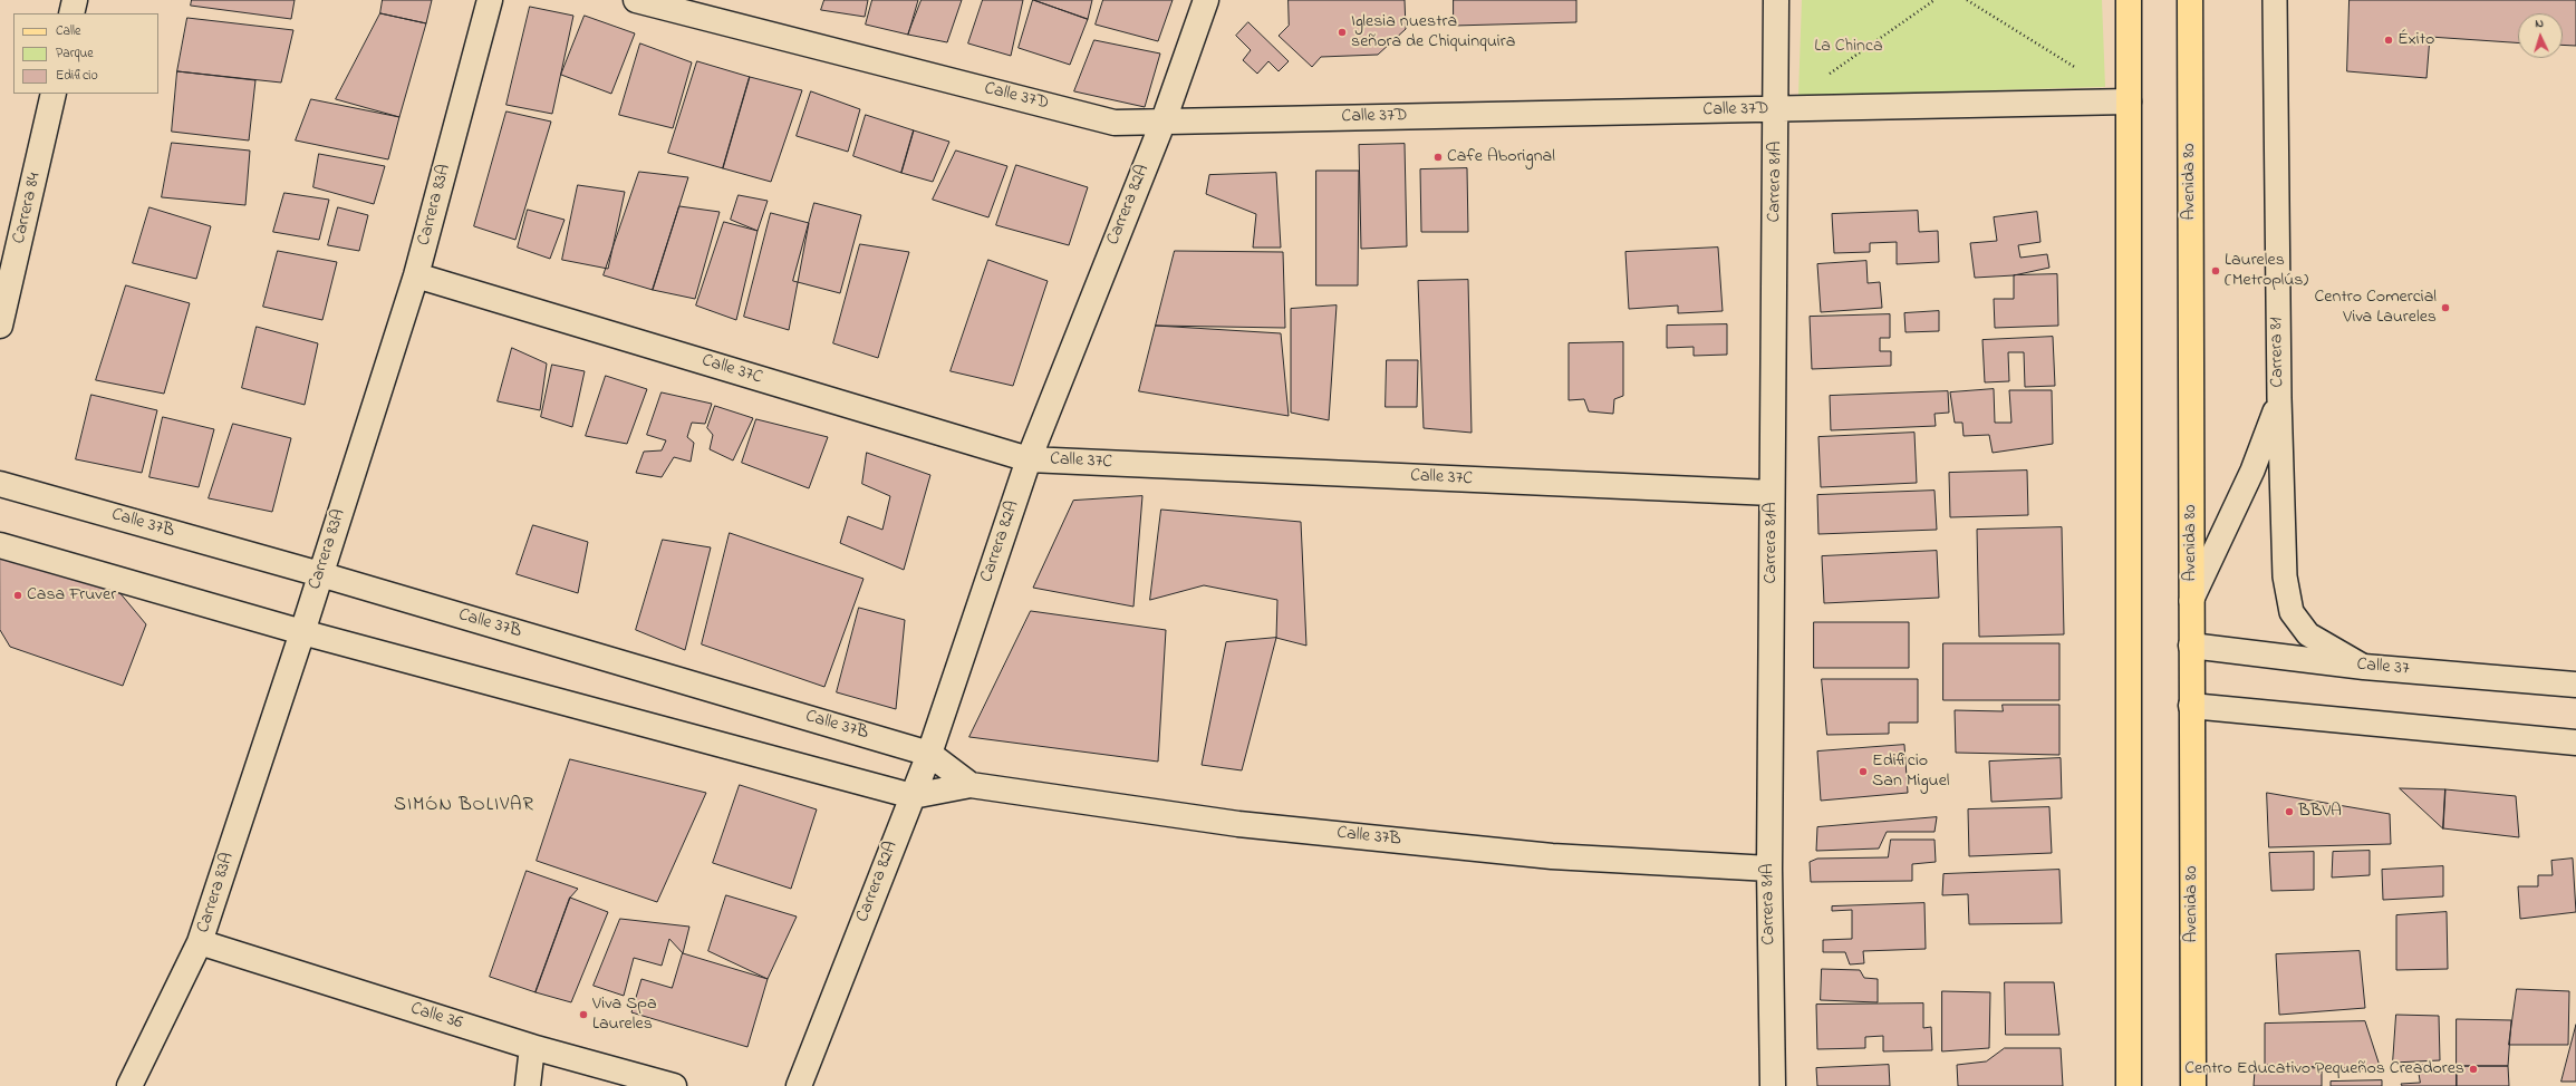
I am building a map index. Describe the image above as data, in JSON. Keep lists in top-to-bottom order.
{
  "streets": {
    "main road": ["Avenida 80"],
    "street": [
      "Calle 37D",
      "Carrera 81A",
      "Carrera 83A",
      "Carrera 82A",
      "Carrera 84",
      "Calle 37C",
      "Calle 37B",
      "Calle 37",
      "Calle 36"
    ],
    "lane": ["Carrera 81"]
  },
  "crossings": [
    ["Calle 37D", "Carrera 81A"],
    ["Calle 37D", "Carrera 82A"],
    ["Carrera 81A", "Calle 37C"],
    ["Carrera 81A", "Calle 37B"],
    ["Avenida 80", "Calle 37"],
    ["Carrera 83A", "Calle 37C"],
    ["Carrera 83A", "Calle 37B"],
    ["Carrera 83A", "Calle 36"],
    ["Carrera 82A", "Calle 37C"],
    ["Carrera 82A", "Calle 37B"],
    ["Carrera 81", "Calle 37"]
  ],
  "districts": ["SIMÓN BOLIVAR"],
  "parks": ["La Chinca"],
  "places": [
    "Iglesia nuestra señora de Chiquinquira",
    "Éxito",
    "Cafe Aborignal",
    "Laureles (Metroplús)",
    "Centro Comercial Viva Laureles",
    "Casa Fruver",
    "Edificio San Miguel",
    "BBVA",
    "Viva Spa Laureles",
    "Centro Educativo Pequeños Creadores"
  ],
  "legend": ["Calle", "Parque", "Edificio"],
  "north": "top"
}
